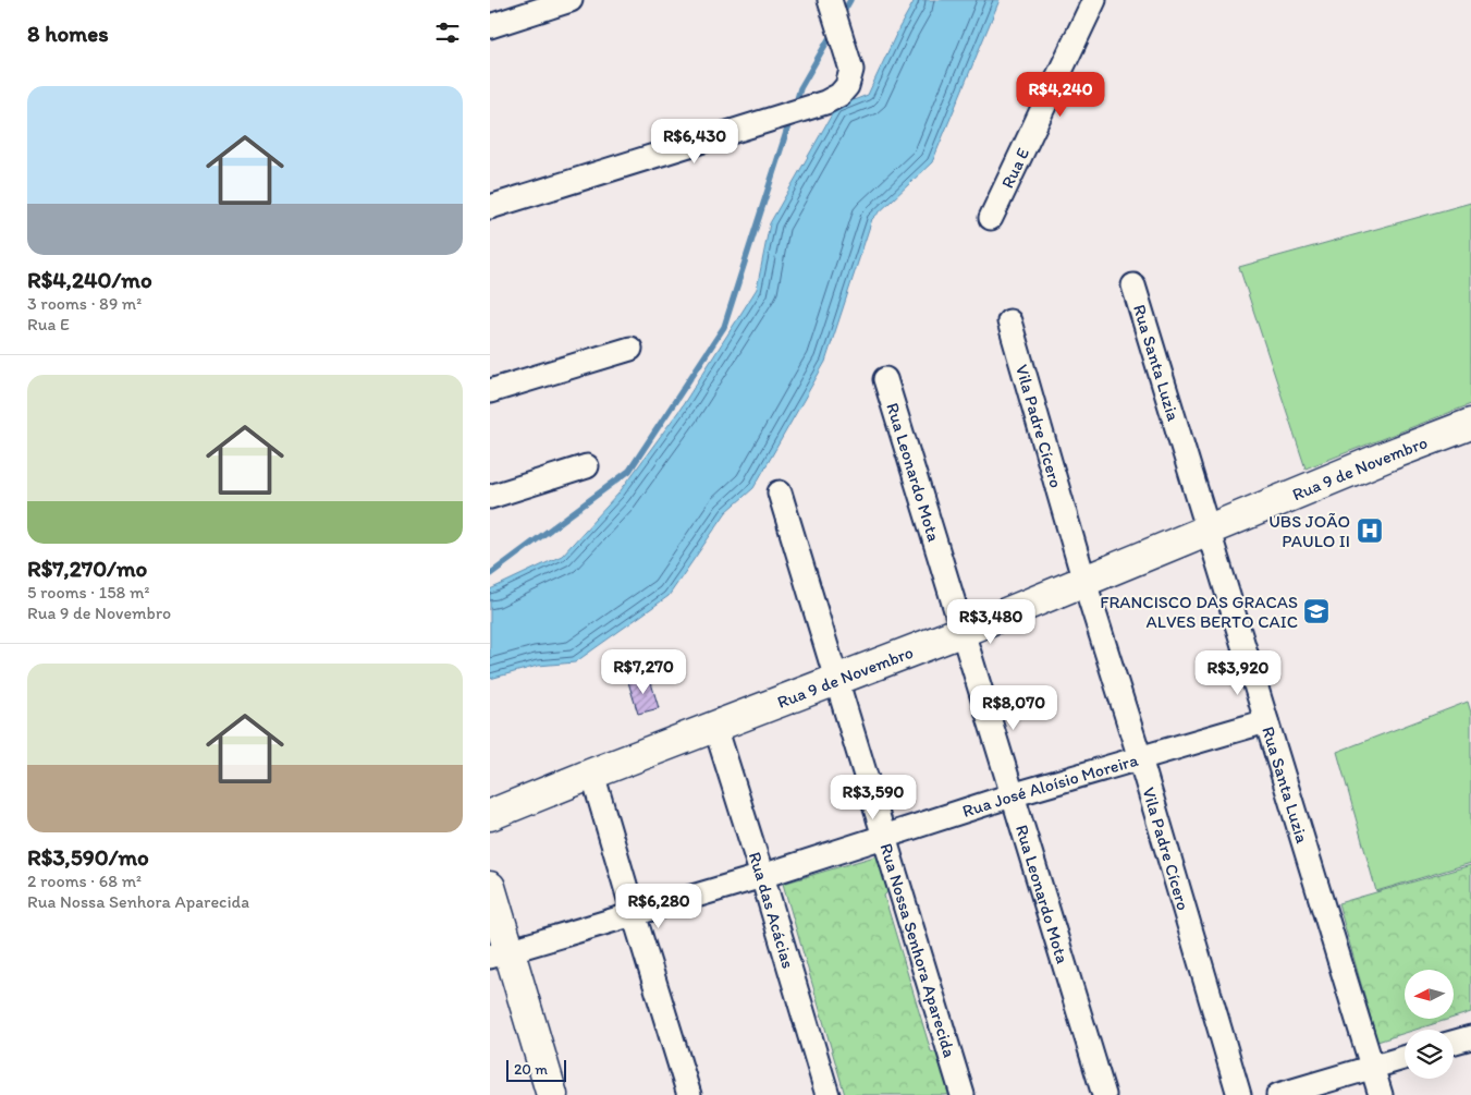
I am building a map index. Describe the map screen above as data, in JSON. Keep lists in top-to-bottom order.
{
  "streets": {
    "street": [
      "Rua E",
      "Rua Santa Luzia",
      "Vila Padre Cícero",
      "Rua 9 de Novembro",
      "Rua Leonardo Mota",
      "Rua José Aloísio Moreira",
      "Rua das Acácias",
      "Rua Nossa Senhora Aparecida"
    ]
  },
  "crossings": [
    ["Rua Santa Luzia", "Rua 9 de Novembro"],
    ["Rua Santa Luzia", "Rua José Aloísio Moreira"],
    ["Vila Padre Cícero", "Rua 9 de Novembro"],
    ["Vila Padre Cícero", "Rua José Aloísio Moreira"],
    ["Rua 9 de Novembro", "Rua Leonardo Mota"],
    ["Rua 9 de Novembro", "Rua das Acácias"],
    ["Rua 9 de Novembro", "Rua Nossa Senhora Aparecida"],
    ["Rua Leonardo Mota", "Rua José Aloísio Moreira"],
    ["Rua José Aloísio Moreira", "Rua das Acácias"],
    ["Rua José Aloísio Moreira", "Rua Nossa Senhora Aparecida"]
  ],
  "places": {
    "hospital": ["UBS JOÃO PAULO II"],
    "school or university": ["FRANCISCO DAS GRACAS ALVES BERTO CAIC"]
  },
  "scale_bar": "20 m",
  "north": "left",
  "page": {
    "heading": "8 homes",
    "list": [
      {
        "name": "R$4,240/mo",
        "note": "3 rooms · 89 m² · Rua E"
      },
      {
        "name": "R$7,270/mo",
        "note": "5 rooms · 158 m² · Rua 9 de Novembro"
      },
      {
        "name": "R$3,590/mo",
        "note": "2 rooms · 68 m² · Rua Nossa Senhora Aparecida"
      }
    ],
    "price": [
      "R$4,240",
      "R$6,430",
      "R$3,480",
      "R$7,270",
      "R$3,920",
      "R$8,070",
      "R$3,590",
      "R$6,280"
    ],
    "scale": "20 m"
  }
}
